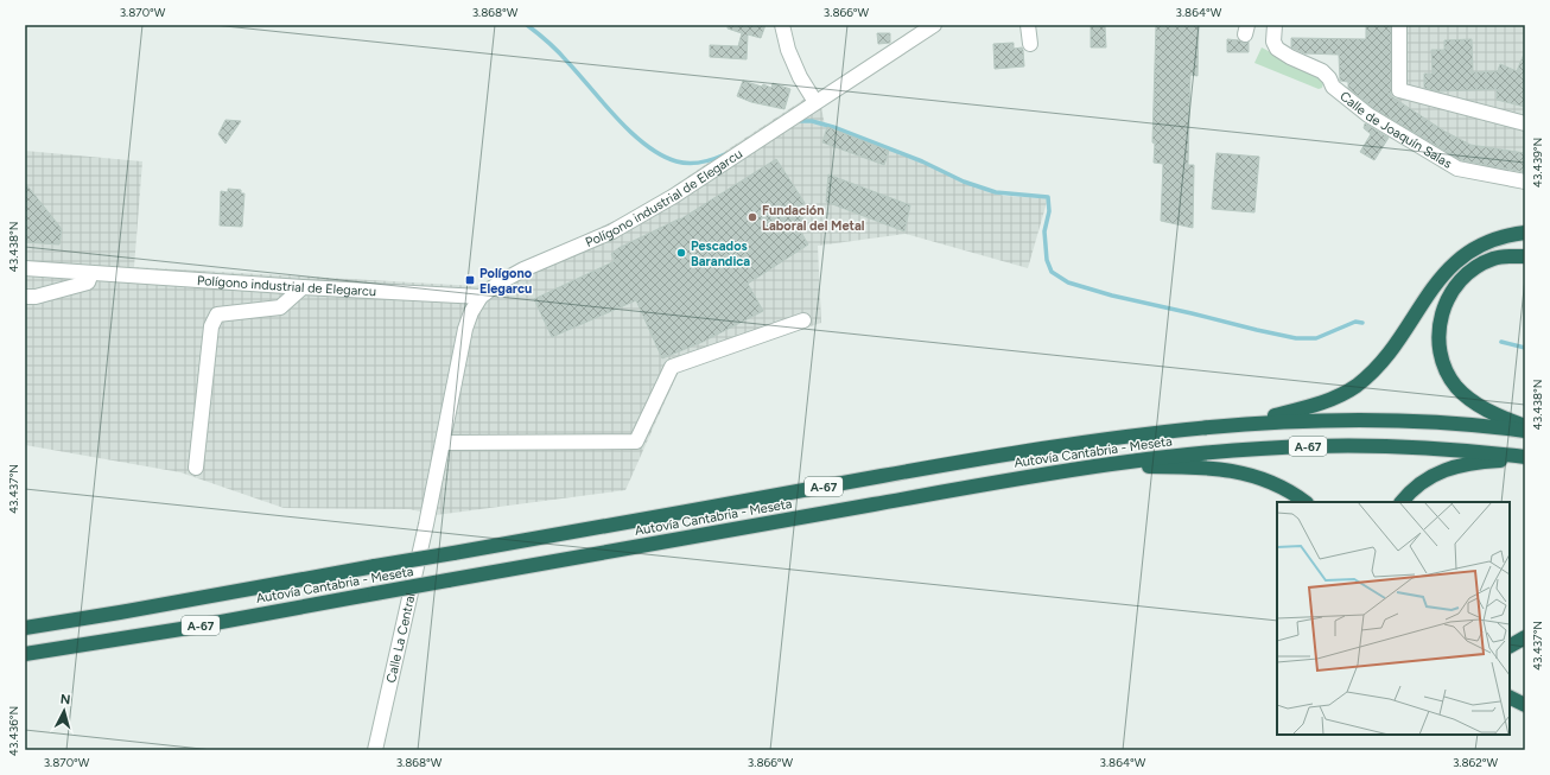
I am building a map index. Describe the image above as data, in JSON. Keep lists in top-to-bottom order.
{
  "streets": {
    "highway": ["A-67", "Autovía Cantabria - Meseta"],
    "street": ["Calle de Joaquín Salas", "Polígono industrial de Elegarcu", "Calle La Central"]
  },
  "crossings": [
    ["Polígono industrial de Elegarcu", "Calle La Central"]
  ],
  "places": {
    "other": ["Fundación Laboral del Metal", "Pescados Barandica"],
    "transit": ["Polígono Elegarcu"]
  },
  "north": "top",
  "coordinates": [
    "3.870°W",
    "3.868°W",
    "3.866°W",
    "3.864°W",
    "43.439°N",
    "43.438°N",
    "43.437°N",
    "43.436°N",
    "3.862°W"
  ]
}
